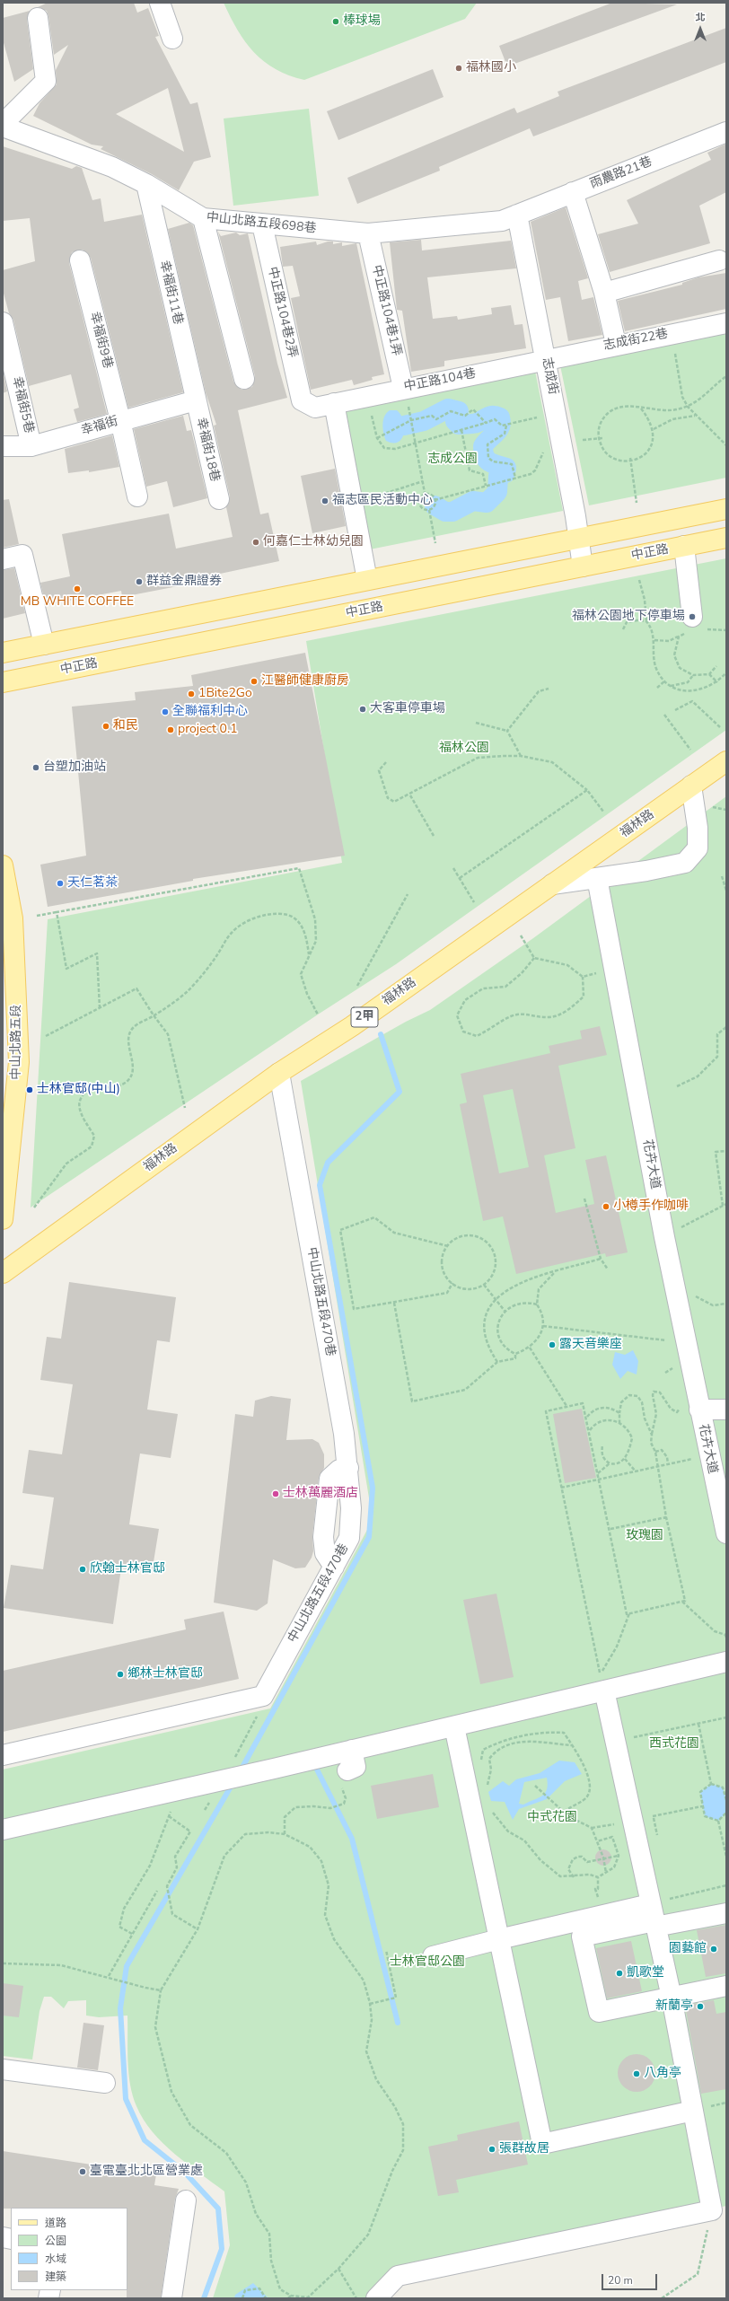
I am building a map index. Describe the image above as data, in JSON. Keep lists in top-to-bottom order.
{
  "streets": {
    "main road": [
      "中正路",
      "福林路",
      "2甲",
      "中山北路五段"
    ],
    "street": [
      "雨農路21巷",
      "中山北路五段698巷",
      "幸福街11巷",
      "中正路104巷1弄",
      "中正路104巷2弄",
      "幸福街9巷",
      "志成街22巷",
      "志成街",
      "中正路104巷",
      "幸福街5巷",
      "幸福街",
      "幸福街18巷",
      "花卉大道",
      "中山北路五段470巷"
    ]
  },
  "crossings": [
    ["雨農路21巷", "中山北路五段698巷"],
    ["雨農路21巷", "志成街"],
    ["中山北路五段698巷", "幸福街11巷"],
    ["中山北路五段698巷", "中正路104巷1弄"],
    ["中山北路五段698巷", "中正路104巷2弄"],
    ["中山北路五段698巷", "志成街"],
    ["幸福街11巷", "幸福街"],
    ["幸福街11巷", "幸福街18巷"],
    ["中正路104巷1弄", "中正路104巷"],
    ["中正路104巷2弄", "中正路104巷"],
    ["幸福街9巷", "幸福街"],
    ["志成街22巷", "志成街"],
    ["志成街22巷", "中正路104巷"],
    ["志成街", "中正路104巷"],
    ["志成街", "中正路"],
    ["幸福街5巷", "幸福街"],
    ["幸福街", "幸福街18巷"],
    ["福林路", "中山北路五段470巷"]
  ],
  "parks": [
    "志成公園",
    "福林公園",
    "玫瑰園",
    "西式花園",
    "中式花園",
    "士林官邸公園"
  ],
  "places": [
    "棒球場",
    "福林國小",
    "福志區民活動中心",
    "何嘉仁士林幼兒園",
    "群益金鼎證券",
    "MB WHITE COFFEE",
    "福林公園地下停車場",
    "江醫師健康廚房",
    "1Bite2Go",
    "大客車停車場",
    "全聯福利中心",
    "和民",
    "project 0.1",
    "台塑加油站",
    "天仁茗茶",
    "士林官邸(中山)",
    "小樽手作咖啡",
    "露天音樂座",
    "士林萬麗酒店",
    "欣翰士林官邸",
    "鄉林士林官邸",
    "園藝館",
    "凱歌堂",
    "新蘭亭",
    "八角亭",
    "張群故居",
    "臺電臺北北區營業處"
  ],
  "legend": [
    "道路",
    "公園",
    "水域",
    "建築"
  ],
  "scale_bar": "20 m",
  "north": "top"
}
